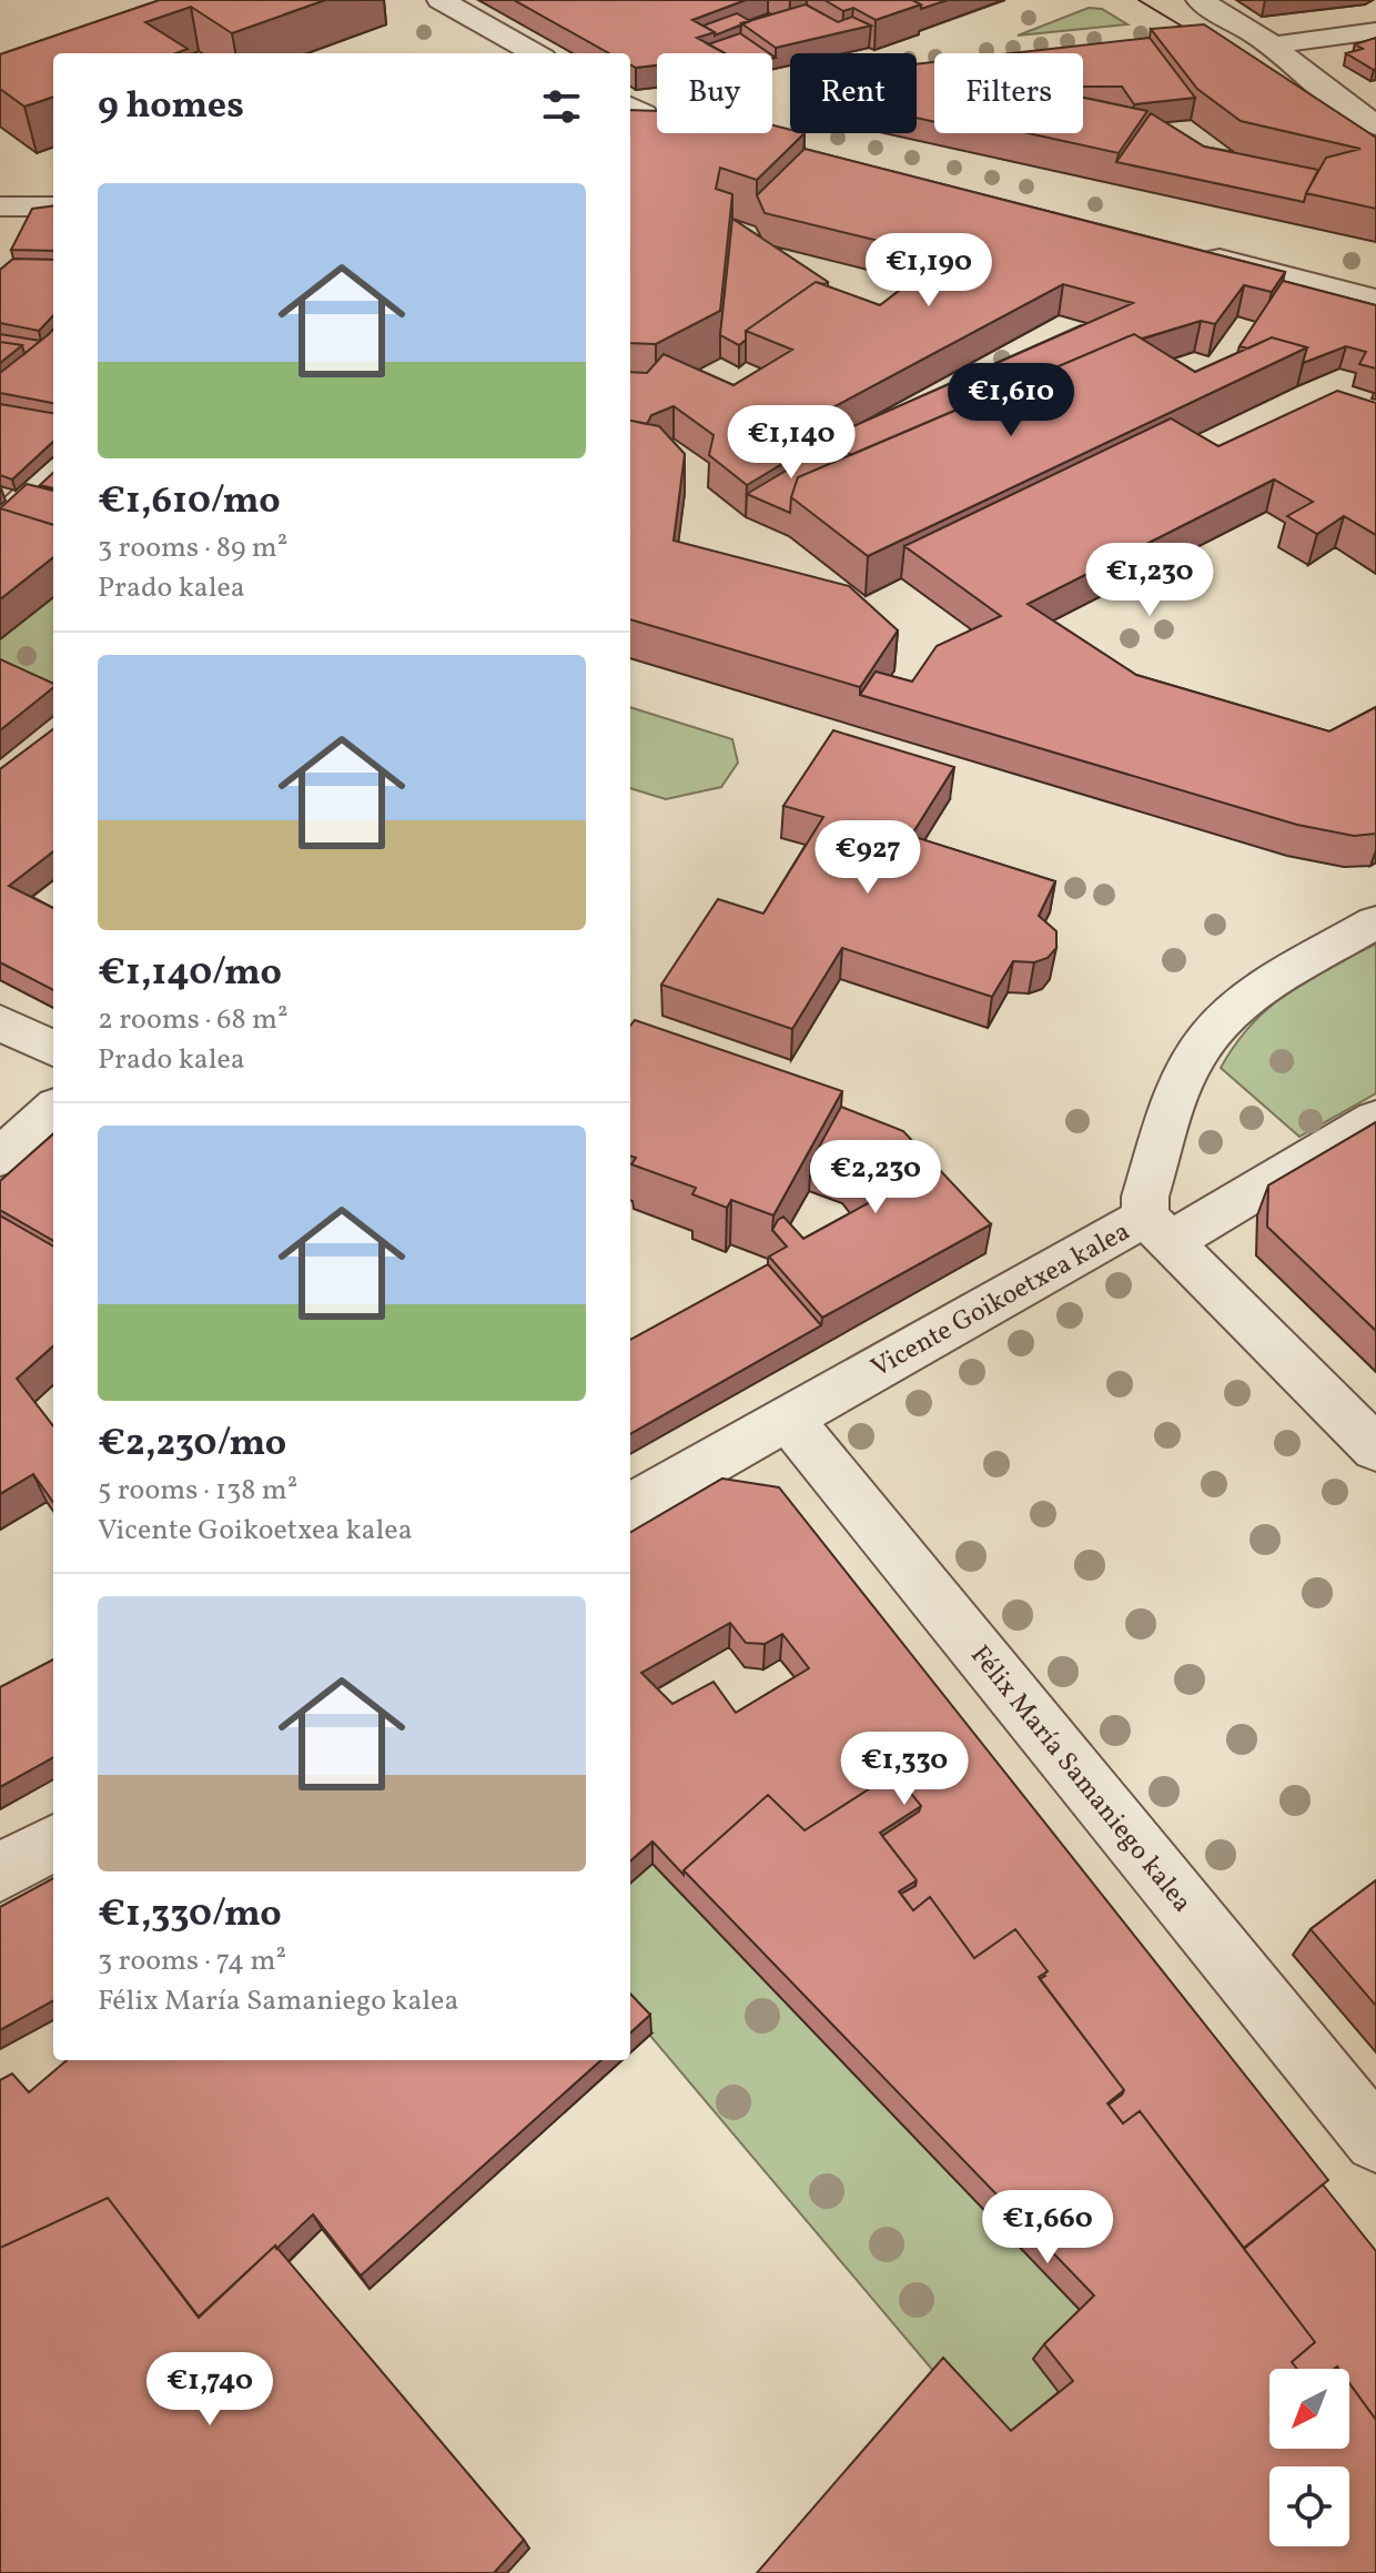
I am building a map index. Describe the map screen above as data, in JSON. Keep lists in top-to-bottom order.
{
  "streets": {
    "street": ["Vicente Goikoetxea kalea", "Félix María Samaniego kalea"]
  },
  "crossings": [
    ["Vicente Goikoetxea kalea", "Félix María Samaniego kalea"]
  ],
  "north": "bottom left",
  "page": {
    "chip": ["Buy", "Rent", "Filters"],
    "heading": "9 homes",
    "list": [
      {
        "name": "€1,610/mo",
        "note": "3 rooms · 89 m² · Prado kalea"
      },
      {
        "name": "€1,140/mo",
        "note": "2 rooms · 68 m² · Prado kalea"
      },
      {
        "name": "€2,230/mo",
        "note": "5 rooms · 138 m² · Vicente Goikoetxea kalea"
      },
      {
        "name": "€1,330/mo",
        "note": "3 rooms · 74 m² · Félix María Samaniego kalea"
      }
    ],
    "price": [
      "€1,190",
      "€1,610",
      "€1,140",
      "€1,230",
      "€927",
      "€2,230",
      "€1,330",
      "€1,660",
      "€1,740"
    ]
  }
}
